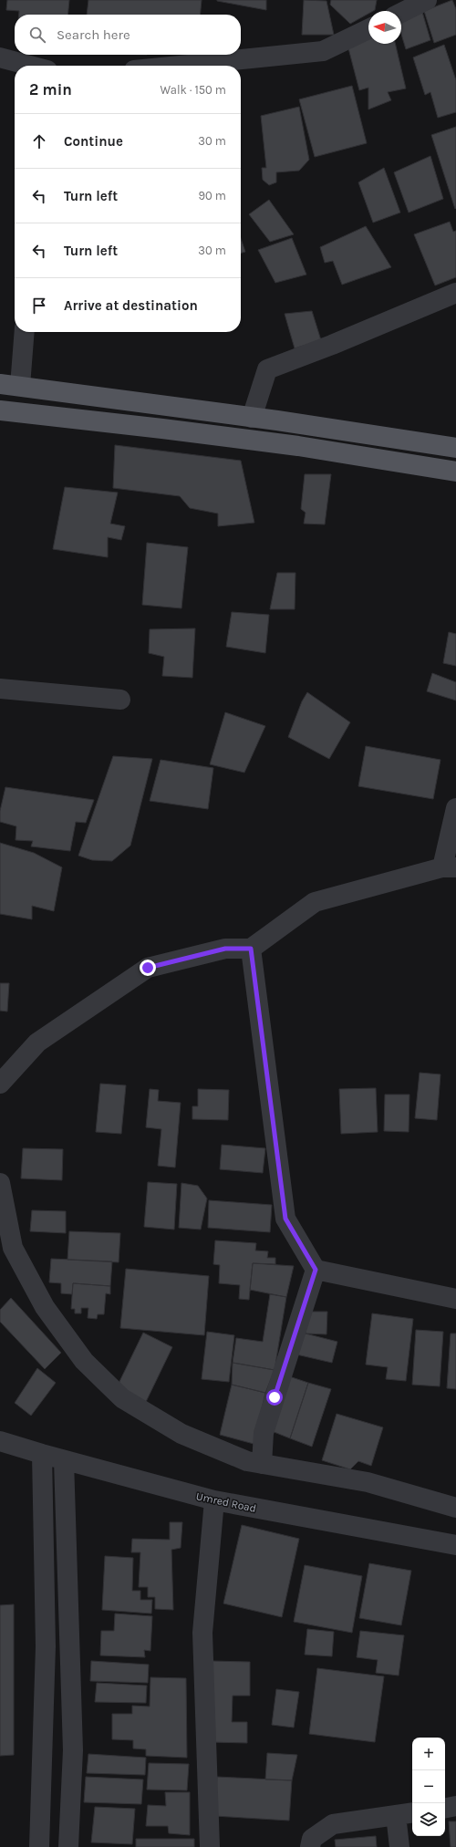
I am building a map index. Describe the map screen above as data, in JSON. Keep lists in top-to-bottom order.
{
  "streets": {
    "street": ["Umred Road"]
  },
  "north": "left",
  "page": {
    "search": "Search here",
    "heading": ["2 min", "Walk · 150 m"],
    "list": [
      ["Continue", "30 m"],
      ["Turn left", "90 m"],
      ["Turn left", "30 m"],
      "Arrive at destination"
    ],
    "map_buttons": ["+", "−"]
  }
}
